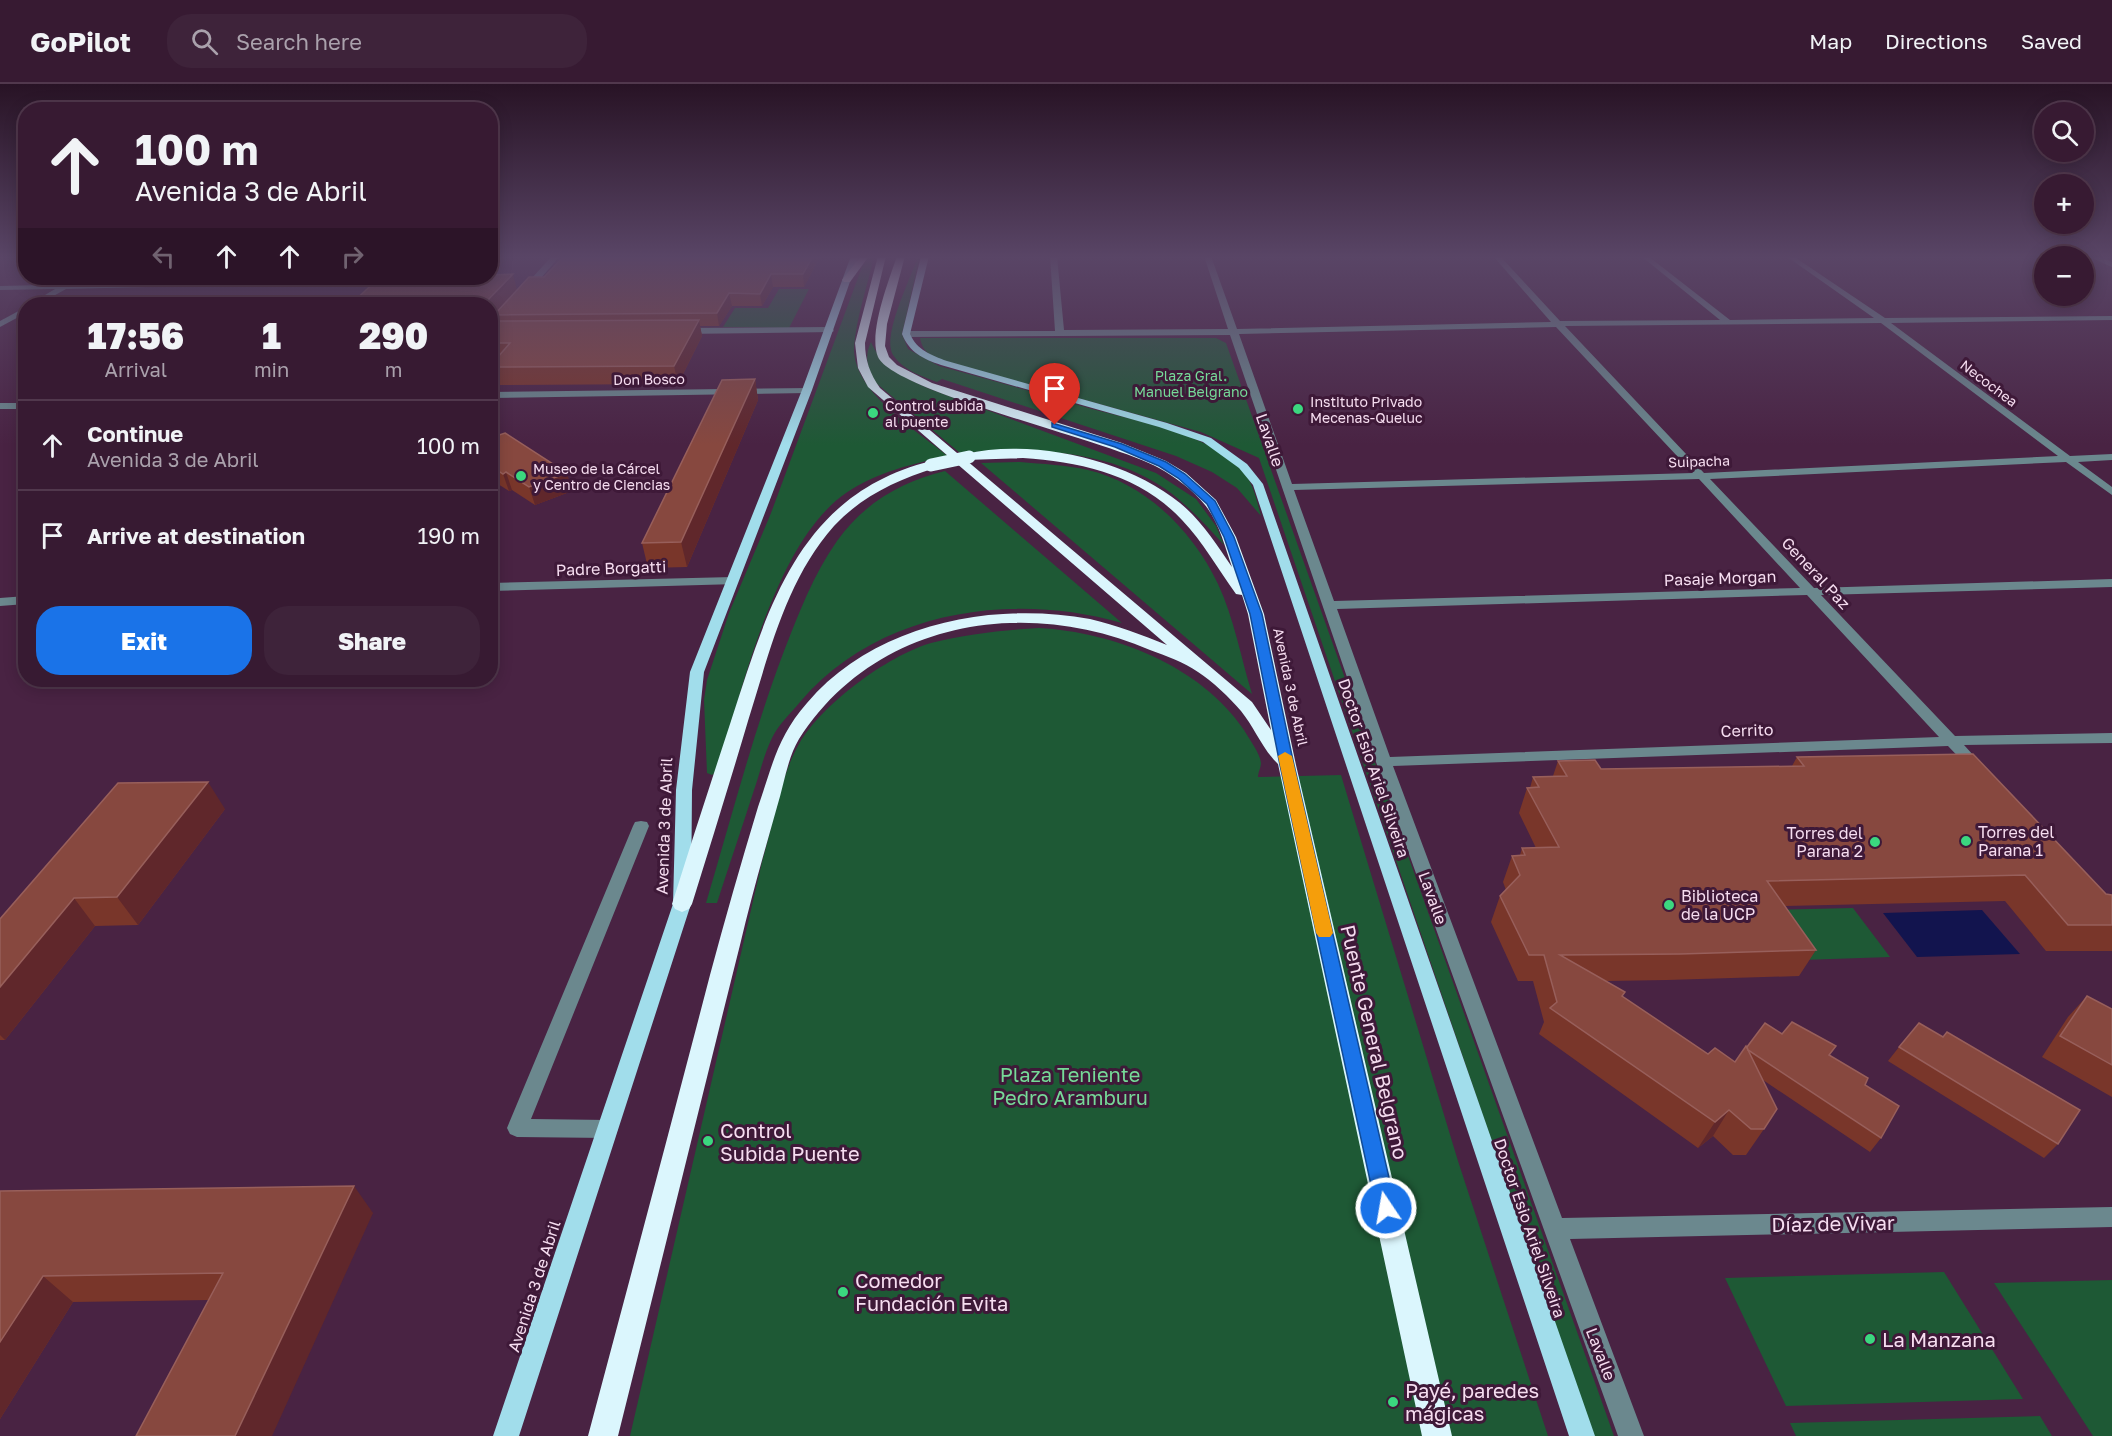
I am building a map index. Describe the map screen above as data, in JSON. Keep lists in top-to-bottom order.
{
  "streets": {
    "highway": ["Avenida 3 de Abril", "Puente General Belgrano"],
    "main road": ["Doctor Esio Ariel Silveira"],
    "street": [
      "Don Bosco",
      "Necochea",
      "Lavalle",
      "Suipacha",
      "Padre Borgatti",
      "General Paz",
      "Pasaje Morgan",
      "Cerrito",
      "Díaz de Vivar"
    ]
  },
  "crossings": [
    ["Don Bosco", "Avenida 3 de Abril"],
    ["Necochea", "Suipacha"],
    ["Lavalle", "Suipacha"],
    ["Lavalle", "Pasaje Morgan"],
    ["Lavalle", "Cerrito"],
    ["Lavalle", "Díaz de Vivar"],
    ["Suipacha", "General Paz"],
    ["Padre Borgatti", "Avenida 3 de Abril"],
    ["General Paz", "Pasaje Morgan"],
    ["General Paz", "Cerrito"],
    ["Avenida 3 de Abril", "Puente General Belgrano"]
  ],
  "parks": ["Plaza Gral. Manuel Belgrano", "Plaza Teniente Pedro Aramburu"],
  "places": [
    "Instituto Privado Mecenas-Queluc",
    "Control subida al puente",
    "Museo de la Cárcel y Centro de Ciencias",
    "Torres del Parana 1",
    "Torres del Parana 2",
    "Biblioteca de la UCP",
    "Control Subida Puente",
    "Comedor Fundación Evita",
    "La Manzana",
    "Payé, paredes mágicas"
  ],
  "page": {
    "header": "GoPilot",
    "search": "Search here",
    "nav": ["Map", "Directions", "Saved"],
    "map_buttons": ["+", "−"],
    "turn": ["100 m", "Avenida 3 de Abril"],
    "eta": [
      "17:56",
      "Arrival",
      "1",
      "min",
      "290",
      "m"
    ],
    "list": [
      {
        "name": "Continue",
        "note": "Avenida 3 de Abril",
        "value": "100 m"
      },
      {
        "name": "Arrive at destination",
        "value": "190 m"
      }
    ],
    "buttons": ["Exit", "Share"]
  }
}
